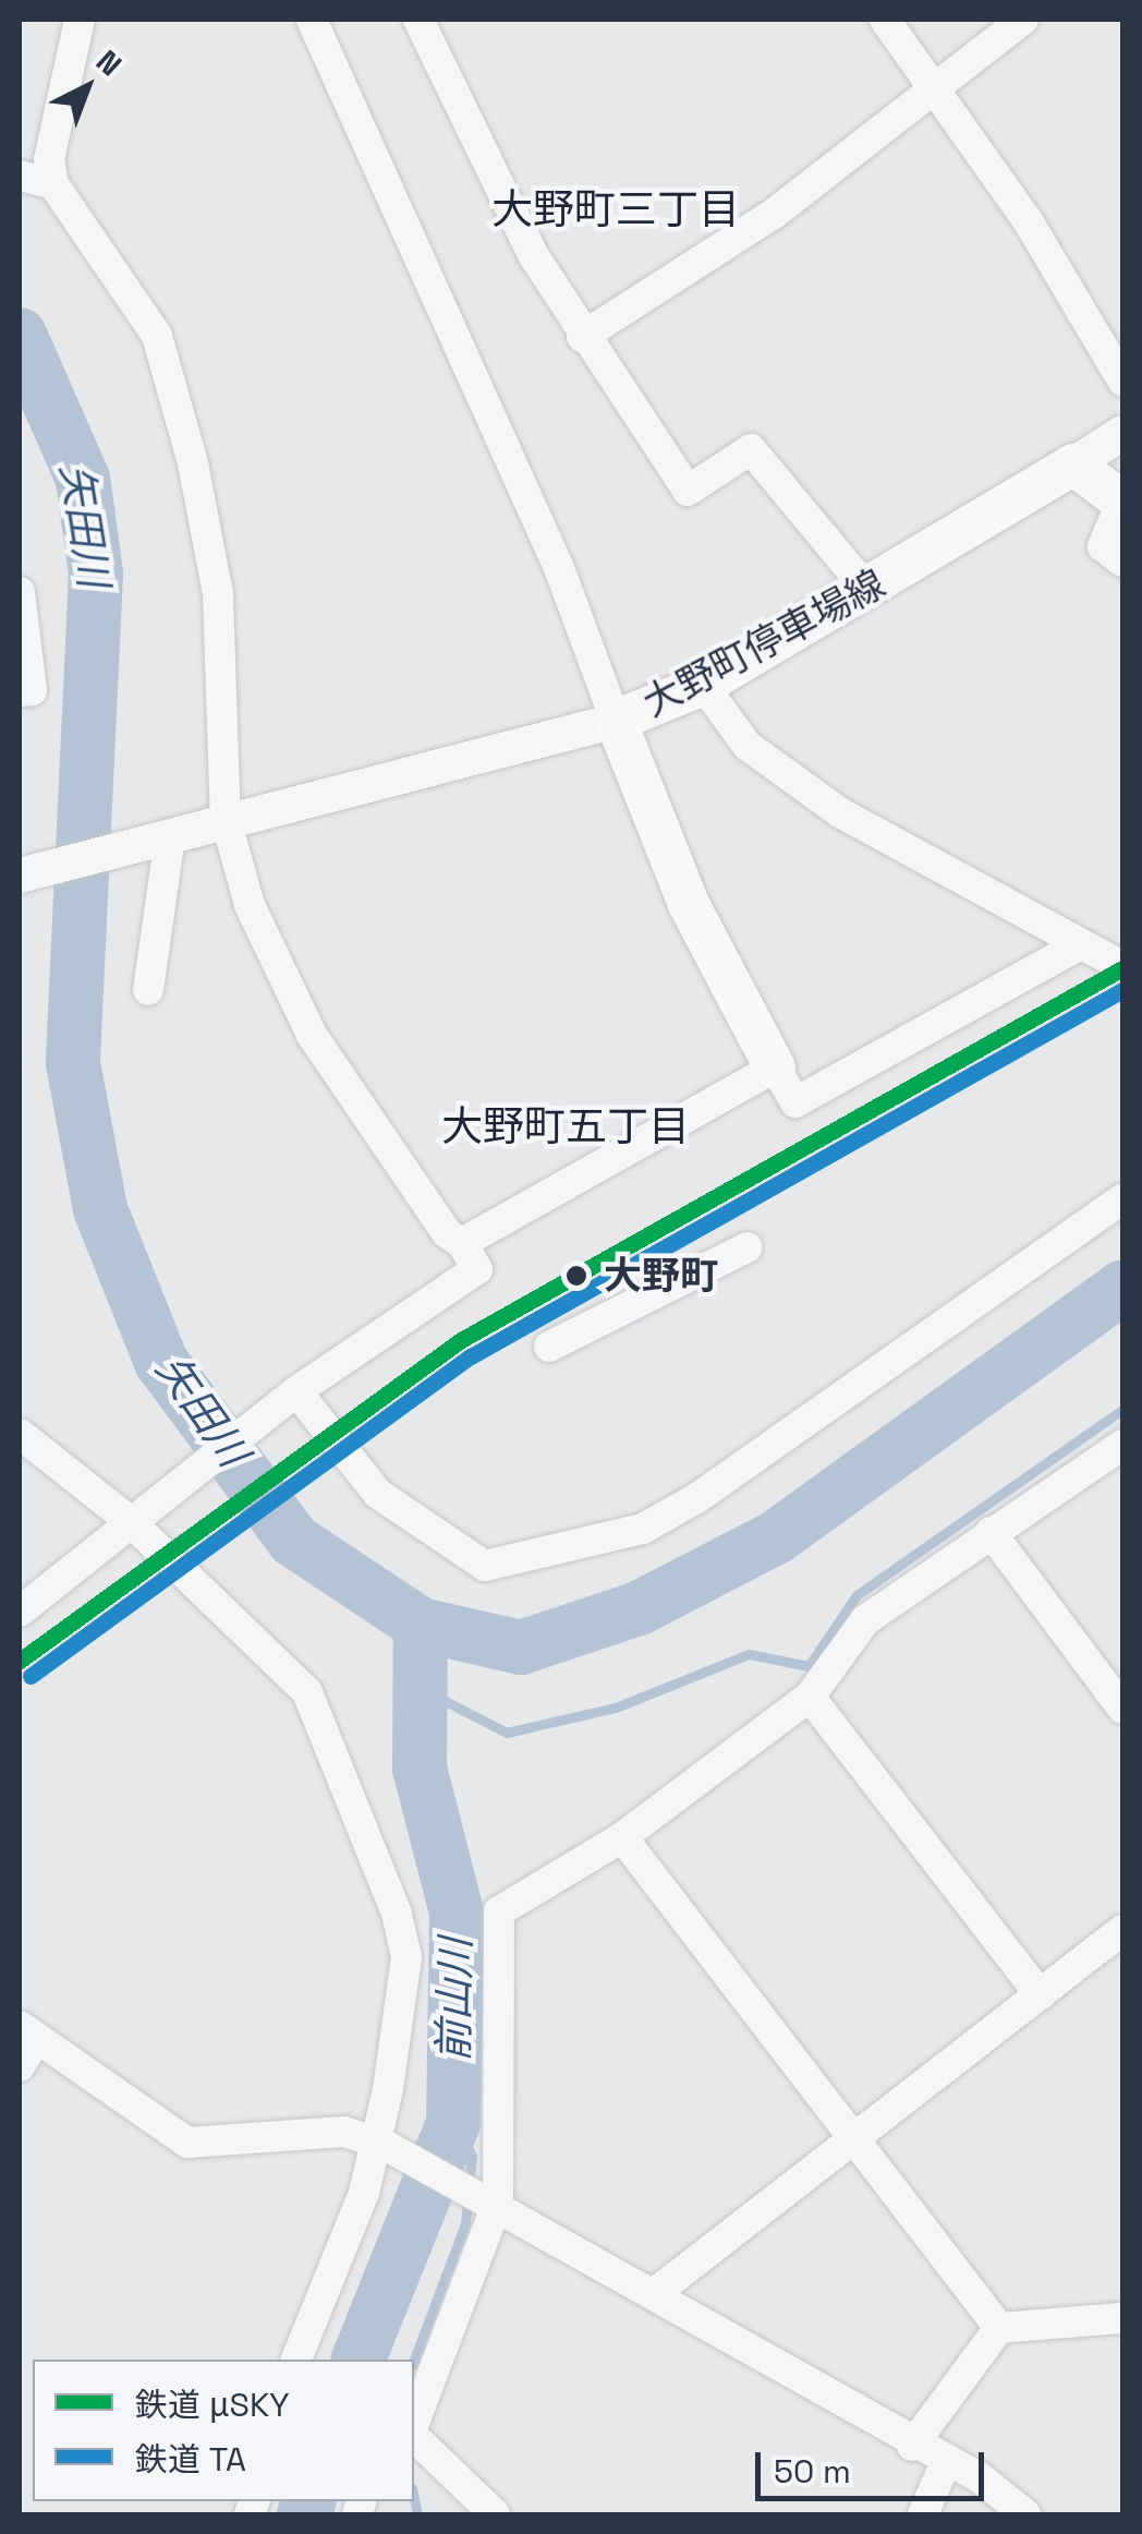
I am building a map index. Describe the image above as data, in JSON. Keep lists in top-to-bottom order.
{
  "streets": {
    "main road": ["大野町停車場線"]
  },
  "districts": ["大野町三丁目", "大野町五丁目"],
  "water": ["矢田川", "前山川"],
  "places": ["大野町"],
  "lines": ["rail line μSKY", "rail line TA"],
  "legend": ["鉄道 μSKY", "鉄道 TA"],
  "scale_bar": "50 m",
  "north": "top right"
}
